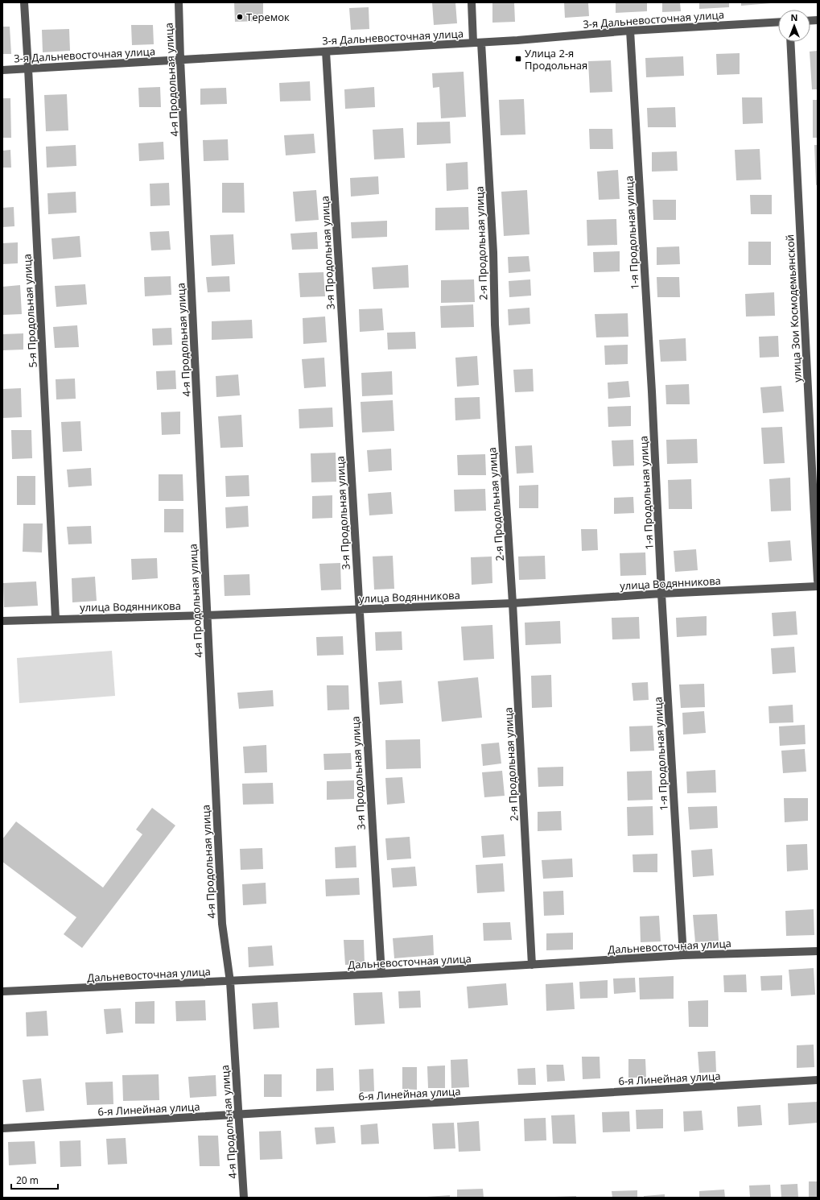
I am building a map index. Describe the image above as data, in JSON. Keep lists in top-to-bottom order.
{
  "streets": {
    "street": [
      "3-я Дальневосточная улица",
      "4-я Продольная улица",
      "1-я Продольная улица",
      "2-я Продольная улица",
      "3-я Продольная улица",
      "улица Зои Космодемьянской",
      "5-я Продольная улица",
      "улица Водянникова",
      "Дальневосточная улица",
      "6-я Линейная улица"
    ]
  },
  "crossings": [
    ["3-я Дальневосточная улица", "4-я Продольная улица"],
    ["3-я Дальневосточная улица", "1-я Продольная улица"],
    ["3-я Дальневосточная улица", "2-я Продольная улица"],
    ["3-я Дальневосточная улица", "3-я Продольная улица"],
    ["3-я Дальневосточная улица", "5-я Продольная улица"],
    ["4-я Продольная улица", "улица Водянникова"],
    ["4-я Продольная улица", "Дальневосточная улица"],
    ["4-я Продольная улица", "6-я Линейная улица"],
    ["1-я Продольная улица", "улица Водянникова"],
    ["1-я Продольная улица", "Дальневосточная улица"],
    ["2-я Продольная улица", "улица Водянникова"],
    ["2-я Продольная улица", "Дальневосточная улица"],
    ["3-я Продольная улица", "улица Водянникова"],
    ["3-я Продольная улица", "Дальневосточная улица"],
    ["5-я Продольная улица", "улица Водянникова"]
  ],
  "places": {
    "other": ["Теремок"],
    "transit": ["Улица 2-я Продольная"]
  },
  "scale_bar": "20 m",
  "north": "top"
}
